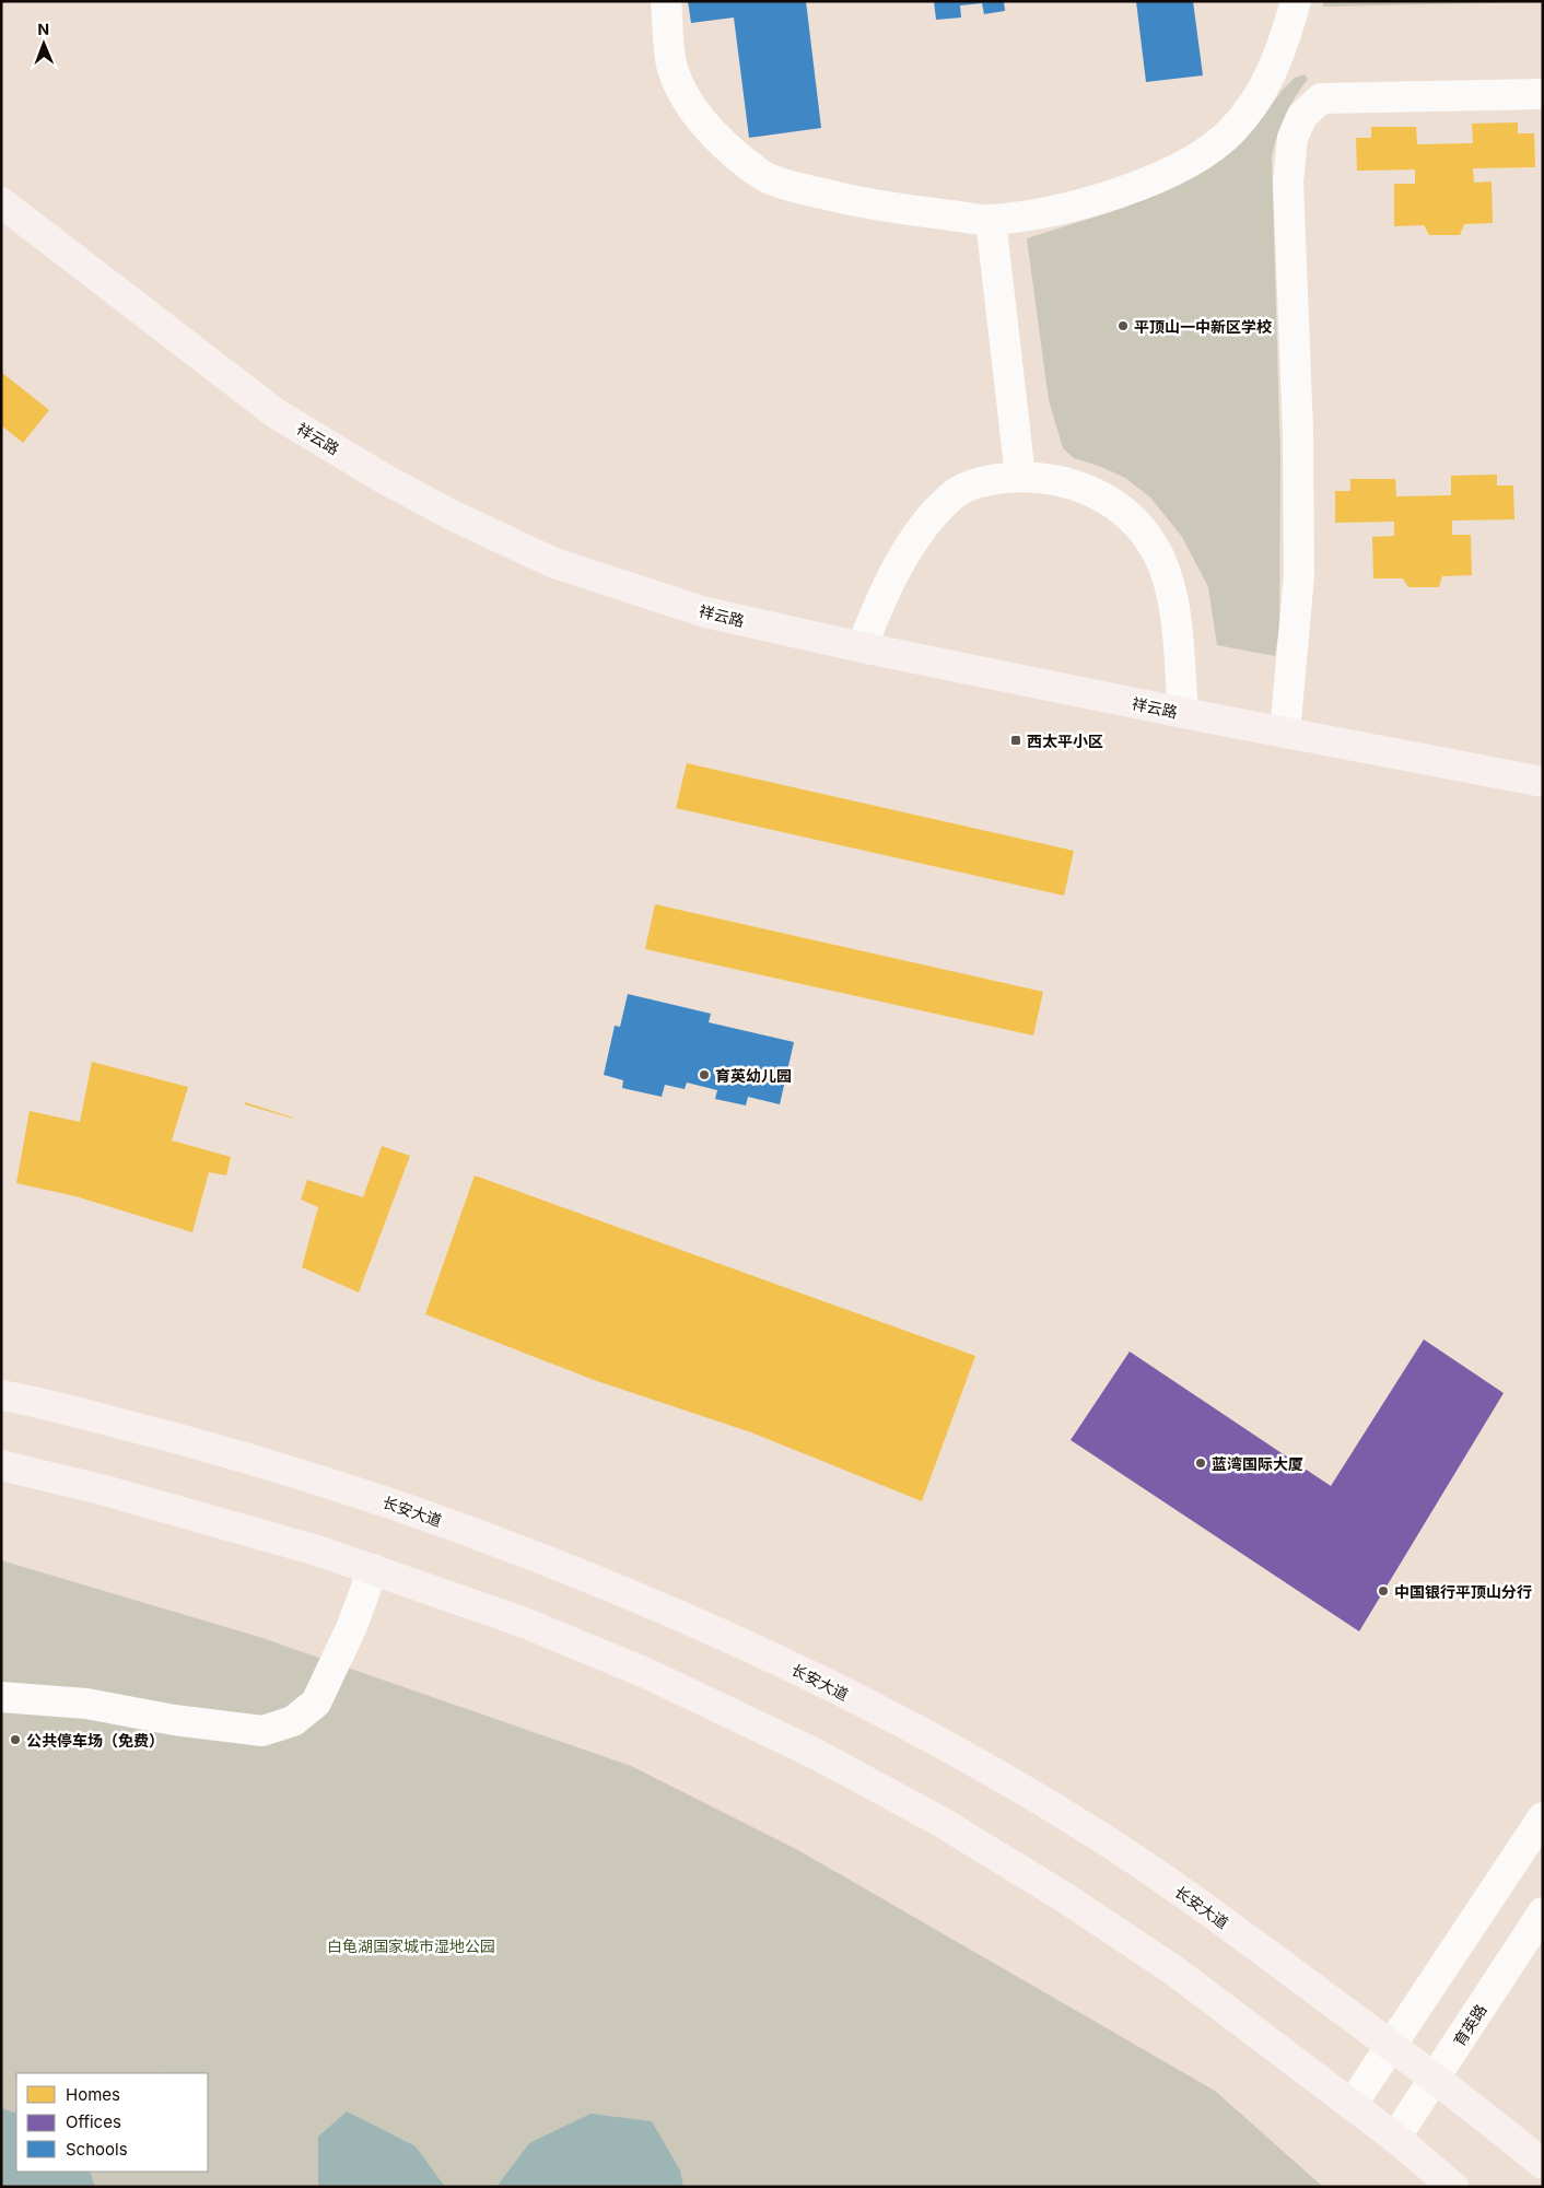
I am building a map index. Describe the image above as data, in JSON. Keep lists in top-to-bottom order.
{
  "streets": {
    "main road": ["祥云路", "长安大道"],
    "street": ["育英路"]
  },
  "crossings": [
    ["长安大道", "育英路"]
  ],
  "parks": ["白龟湖国家城市湿地公园"],
  "places": {
    "other": [
      "平顶山一中新区学校",
      "育英幼儿园",
      "蓝湾国际大厦",
      "中国银行平顶山分行",
      "公共停车场（免费）"
    ],
    "transit": ["西太平小区"]
  },
  "legend": ["Homes", "Offices", "Schools"],
  "north": "top"
}
